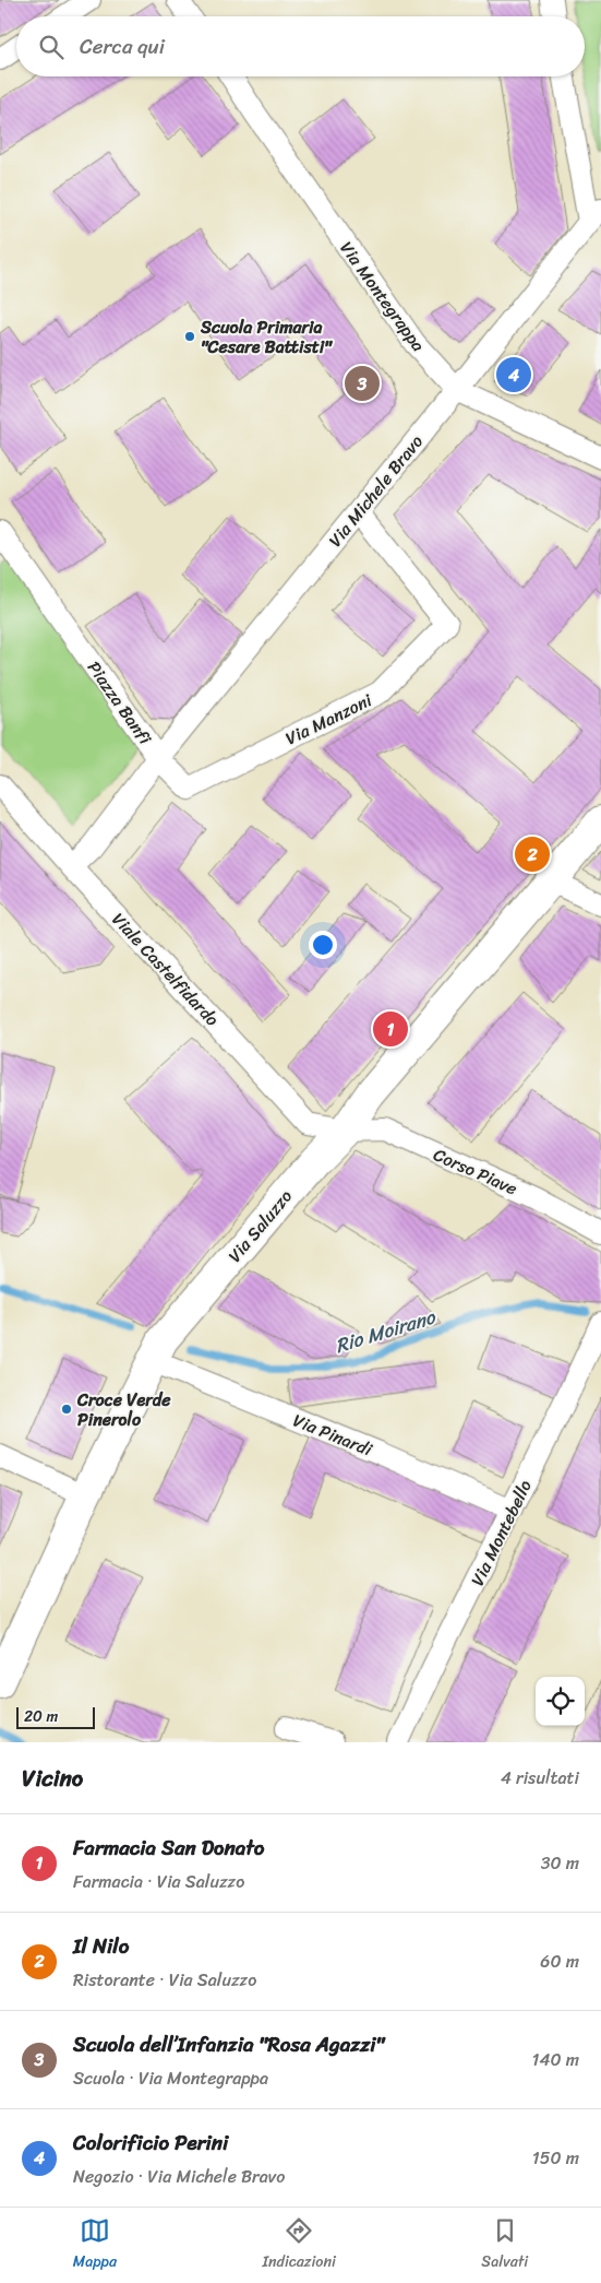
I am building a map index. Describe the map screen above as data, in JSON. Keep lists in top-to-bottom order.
{
  "streets": {
    "main road": ["Via Saluzzo"],
    "street": [
      "Via Montegrappa",
      "Via Michele Bravo",
      "Piazza Banfi",
      "Via Manzoni",
      "Viale Castelfidardo",
      "Corso Piave",
      "Via Pinardi",
      "Via Montebello"
    ]
  },
  "crossings": [
    ["Via Montegrappa", "Via Michele Bravo"],
    ["Via Michele Bravo", "Piazza Banfi"],
    ["Via Michele Bravo", "Via Manzoni"],
    ["Piazza Banfi", "Via Manzoni"],
    ["Piazza Banfi", "Viale Castelfidardo"],
    ["Viale Castelfidardo", "Corso Piave"],
    ["Viale Castelfidardo", "Via Saluzzo"],
    ["Corso Piave", "Via Saluzzo"],
    ["Via Saluzzo", "Via Pinardi"],
    ["Via Pinardi", "Via Montebello"]
  ],
  "water": ["Rio Moirano"],
  "places": ["Scuola Primaria \"Cesare Battisti\"", "Croce Verde Pinerolo"],
  "scale_bar": "20 m",
  "page": {
    "search": "Cerca qui",
    "pins": [
      "4",
      "3",
      "2",
      "1"
    ],
    "scale": "20 m",
    "heading": ["Vicino", "4 risultati"],
    "list": [
      {
        "mark": "1",
        "name": "Farmacia San Donato",
        "note": "Farmacia · Via Saluzzo",
        "value": "30 m"
      },
      {
        "mark": "2",
        "name": "Il Nilo",
        "note": "Ristorante · Via Saluzzo",
        "value": "60 m"
      },
      {
        "mark": "3",
        "name": "Scuola dell’Infanzia \"Rosa Agazzi\"",
        "note": "Scuola · Via Montegrappa",
        "value": "140 m"
      },
      {
        "mark": "4",
        "name": "Colorificio Perini",
        "note": "Negozio · Via Michele Bravo",
        "value": "150 m"
      }
    ],
    "nav": ["Mappa", "Indicazioni", "Salvati"]
  }
}
